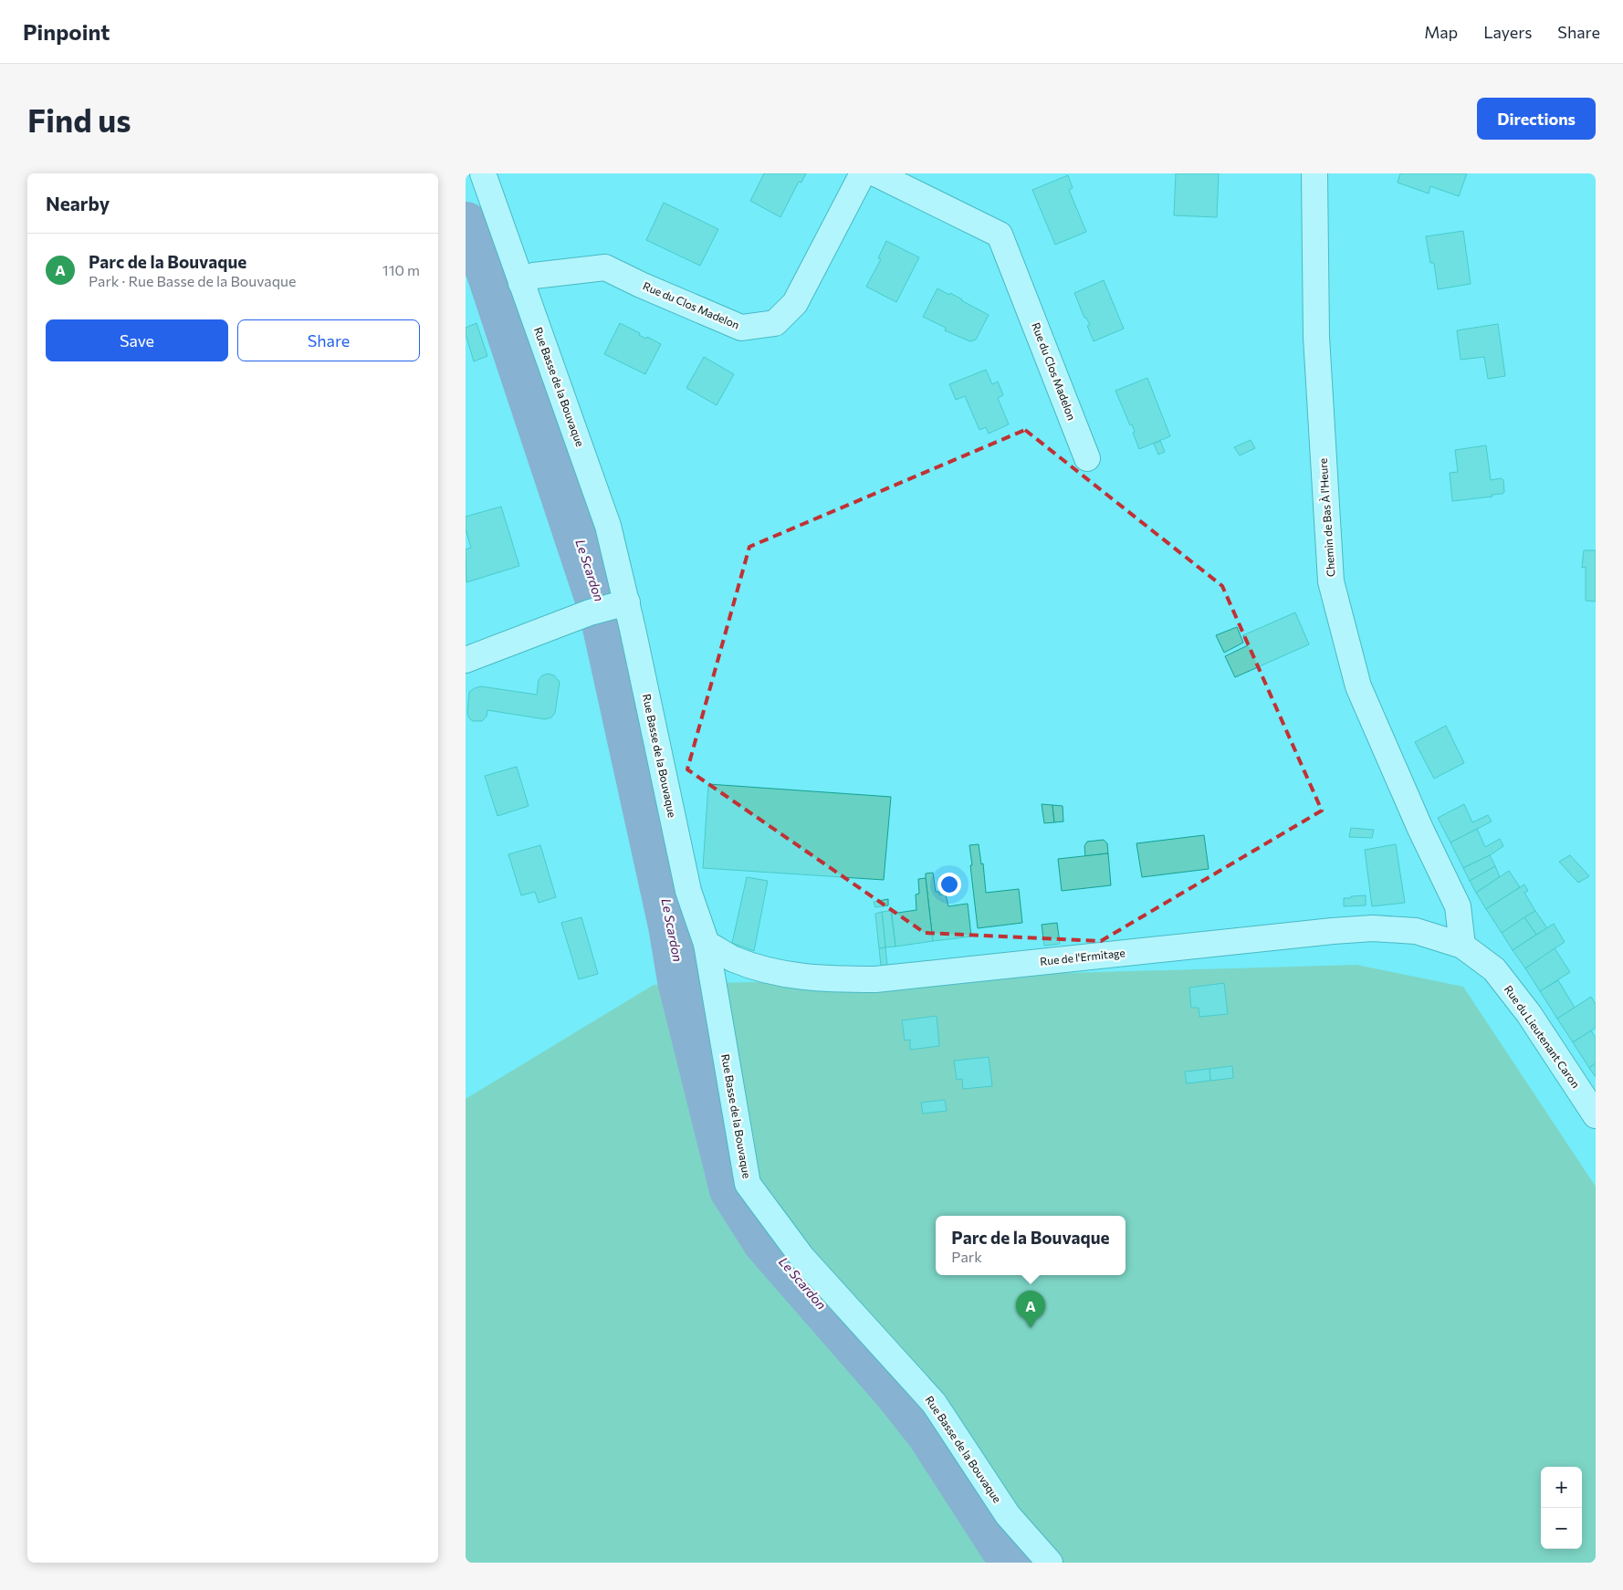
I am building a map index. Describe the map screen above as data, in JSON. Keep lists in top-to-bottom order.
{
  "streets": {
    "street": [
      "Rue du Clos Madelon",
      "Rue Basse de la Bouvaque",
      "Chemin de Bas À l'Heure",
      "Rue de l'Ermitage",
      "Rue du Lieutenant Caron"
    ]
  },
  "crossings": [
    ["Rue du Clos Madelon", "Rue Basse de la Bouvaque"],
    ["Rue Basse de la Bouvaque", "Rue de l'Ermitage"],
    ["Chemin de Bas À l'Heure", "Rue de l'Ermitage"],
    ["Chemin de Bas À l'Heure", "Rue du Lieutenant Caron"],
    ["Rue de l'Ermitage", "Rue du Lieutenant Caron"]
  ],
  "water": ["Le Scardon"],
  "page": {
    "header": "Pinpoint",
    "nav": ["Map", "Layers", "Share"],
    "buttons": [
      "Directions",
      ["Save", "Share"]
    ],
    "title": "Find us",
    "heading": "Nearby",
    "list": [
      {
        "mark": "A",
        "name": "Parc de la Bouvaque",
        "note": "Park · Rue Basse de la Bouvaque",
        "value": "110 m"
      }
    ],
    "popup": ["Parc de la Bouvaque", "Park"],
    "pins": "A",
    "map_buttons": ["+", "−"]
  }
}
